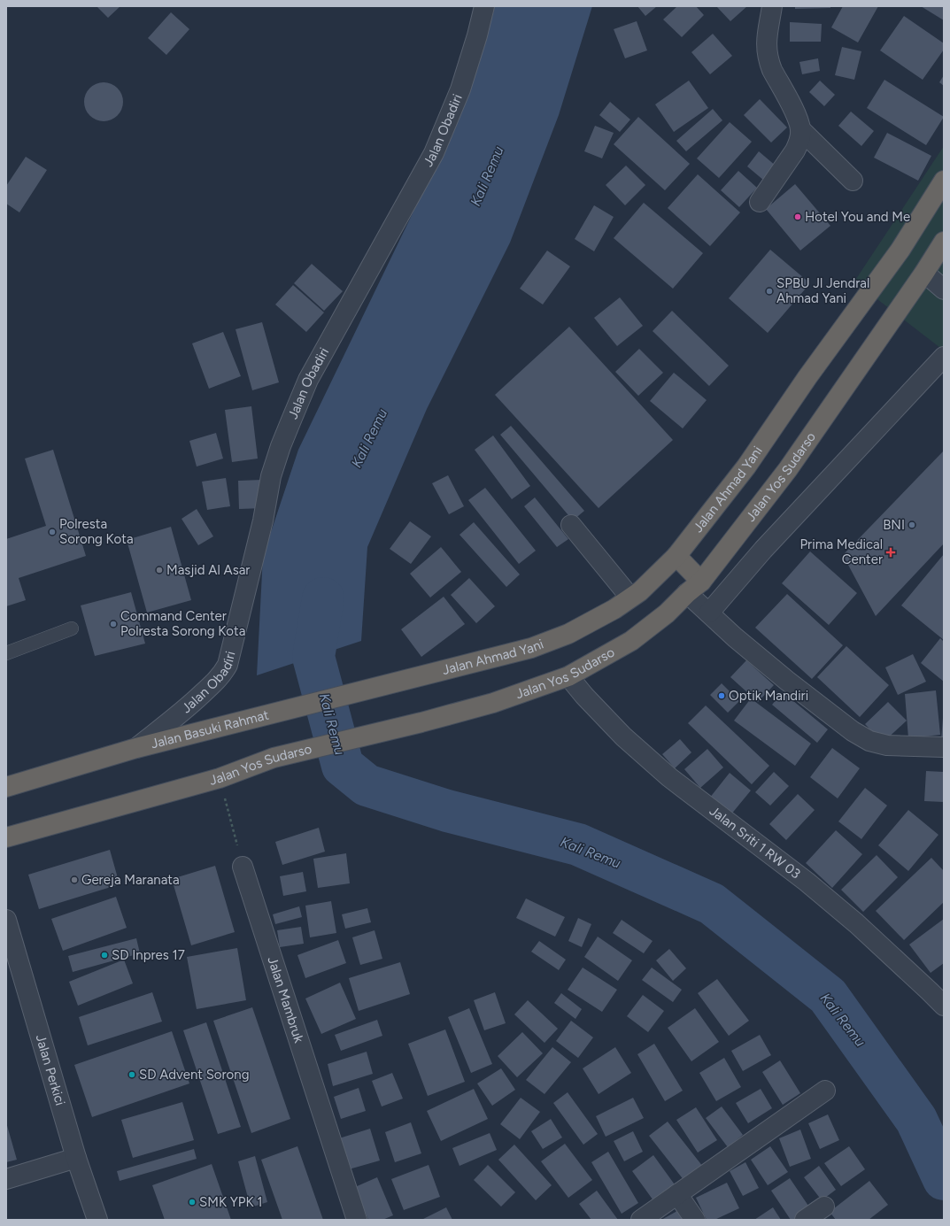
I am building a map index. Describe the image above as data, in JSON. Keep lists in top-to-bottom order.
{
  "streets": {
    "highway": ["Jalan Yos Sudarso", "Jalan Ahmad Yani", "Jalan Basuki Rahmat"],
    "street": [
      "Jalan Obadiri",
      "Jalan Sriti 1 RW 03",
      "Jalan Mambruk",
      "Jalan Perkici"
    ]
  },
  "crossings": [
    ["Jalan Obadiri", "Jalan Basuki Rahmat"],
    ["Jalan Yos Sudarso", "Jalan Sriti 1 RW 03"],
    ["Jalan Ahmad Yani", "Jalan Basuki Rahmat"]
  ],
  "water": ["Kali Remu"],
  "places": {
    "other": [
      "Hotel You and Me",
      "SPBU Jl Jendral Ahmad Yani",
      "BNI",
      "Polresta Sorong Kota",
      "Masjid Al Asar",
      "Command Center Polresta Sorong Kota",
      "Optik Mandiri",
      "Gereja Maranata",
      "SD Inpres 17",
      "SD Advent Sorong",
      "SMK YPK 1"
    ],
    "health": ["Prima Medical Center"]
  }
}
